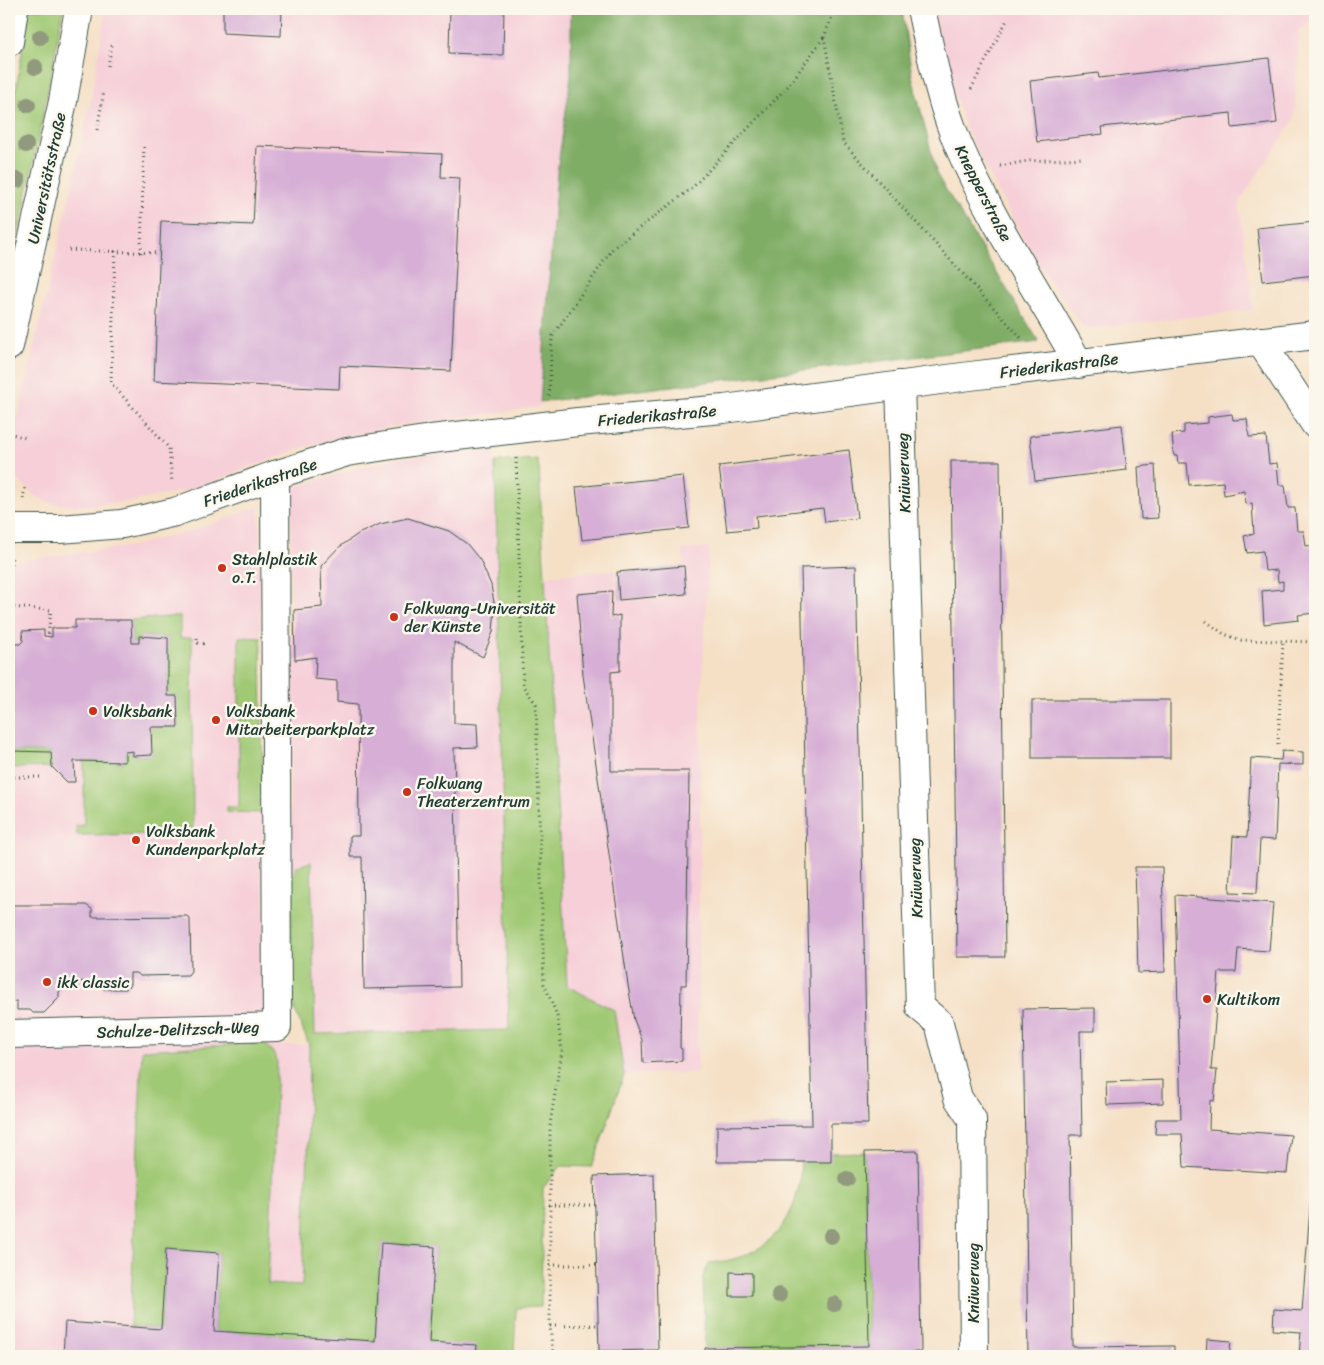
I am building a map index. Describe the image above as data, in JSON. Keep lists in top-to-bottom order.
{
  "streets": {
    "street": [
      "Universitätsstraße",
      "Knepperstraße",
      "Friederikastraße",
      "Knüwerweg",
      "Schulze-Delitzsch-Weg"
    ]
  },
  "crossings": [
    ["Knepperstraße", "Friederikastraße"],
    ["Friederikastraße", "Knüwerweg"],
    ["Friederikastraße", "Schulze-Delitzsch-Weg"]
  ],
  "places": [
    "Stahlplastik o.T.",
    "Folkwang-Universität der Künste",
    "Volksbank",
    "Volksbank Mitarbeiterparkplatz",
    "Folkwang Theaterzentrum",
    "Volksbank Kundenparkplatz",
    "ikk classic",
    "Kultikom"
  ]
}
